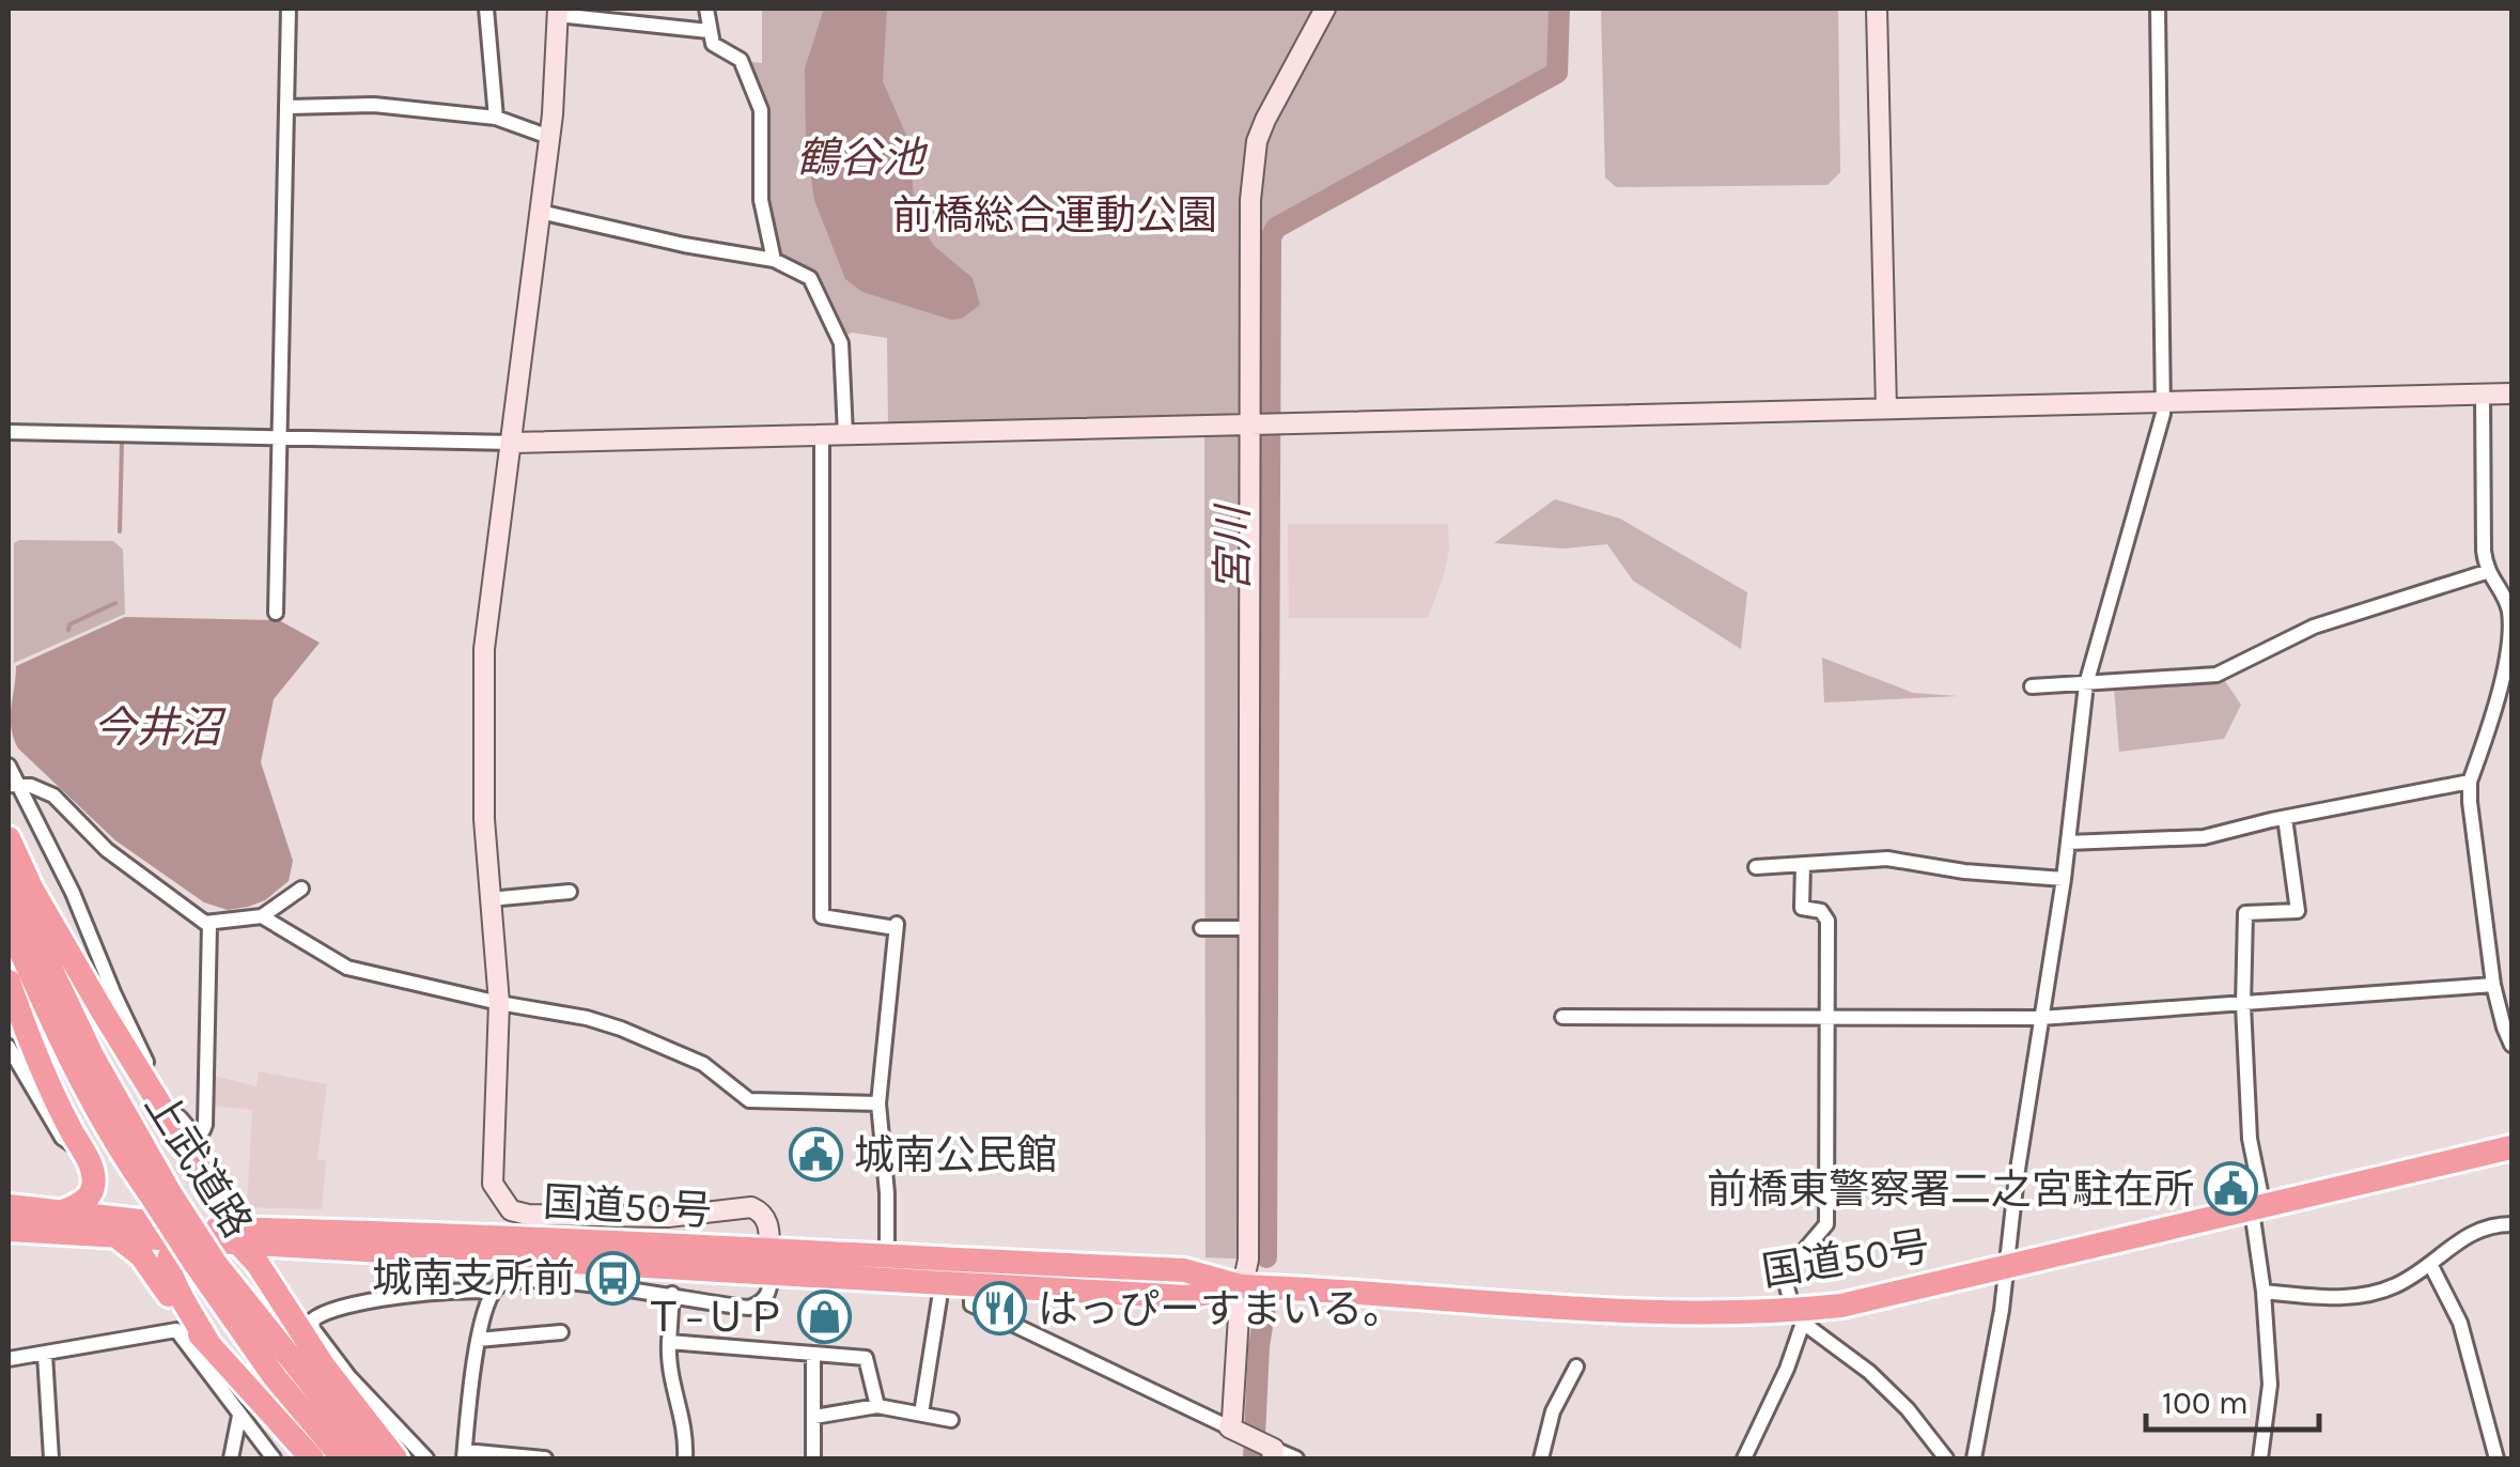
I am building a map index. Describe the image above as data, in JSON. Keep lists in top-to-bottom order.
{
  "streets": {
    "highway": ["上武道路", "国道50号"]
  },
  "water": ["鶴谷池", "宮川", "今井沼"],
  "parks": ["前橋総合運動公園"],
  "places": {
    "public building": ["城南公民館", "前橋東警察署二之宮駐在所"],
    "bus stop": ["城南支所前"],
    "restaurant": ["はっぴーすまいる。"],
    "shop": ["Ｔ−ＵＰ"]
  },
  "scale_bar": "100 m"
}
